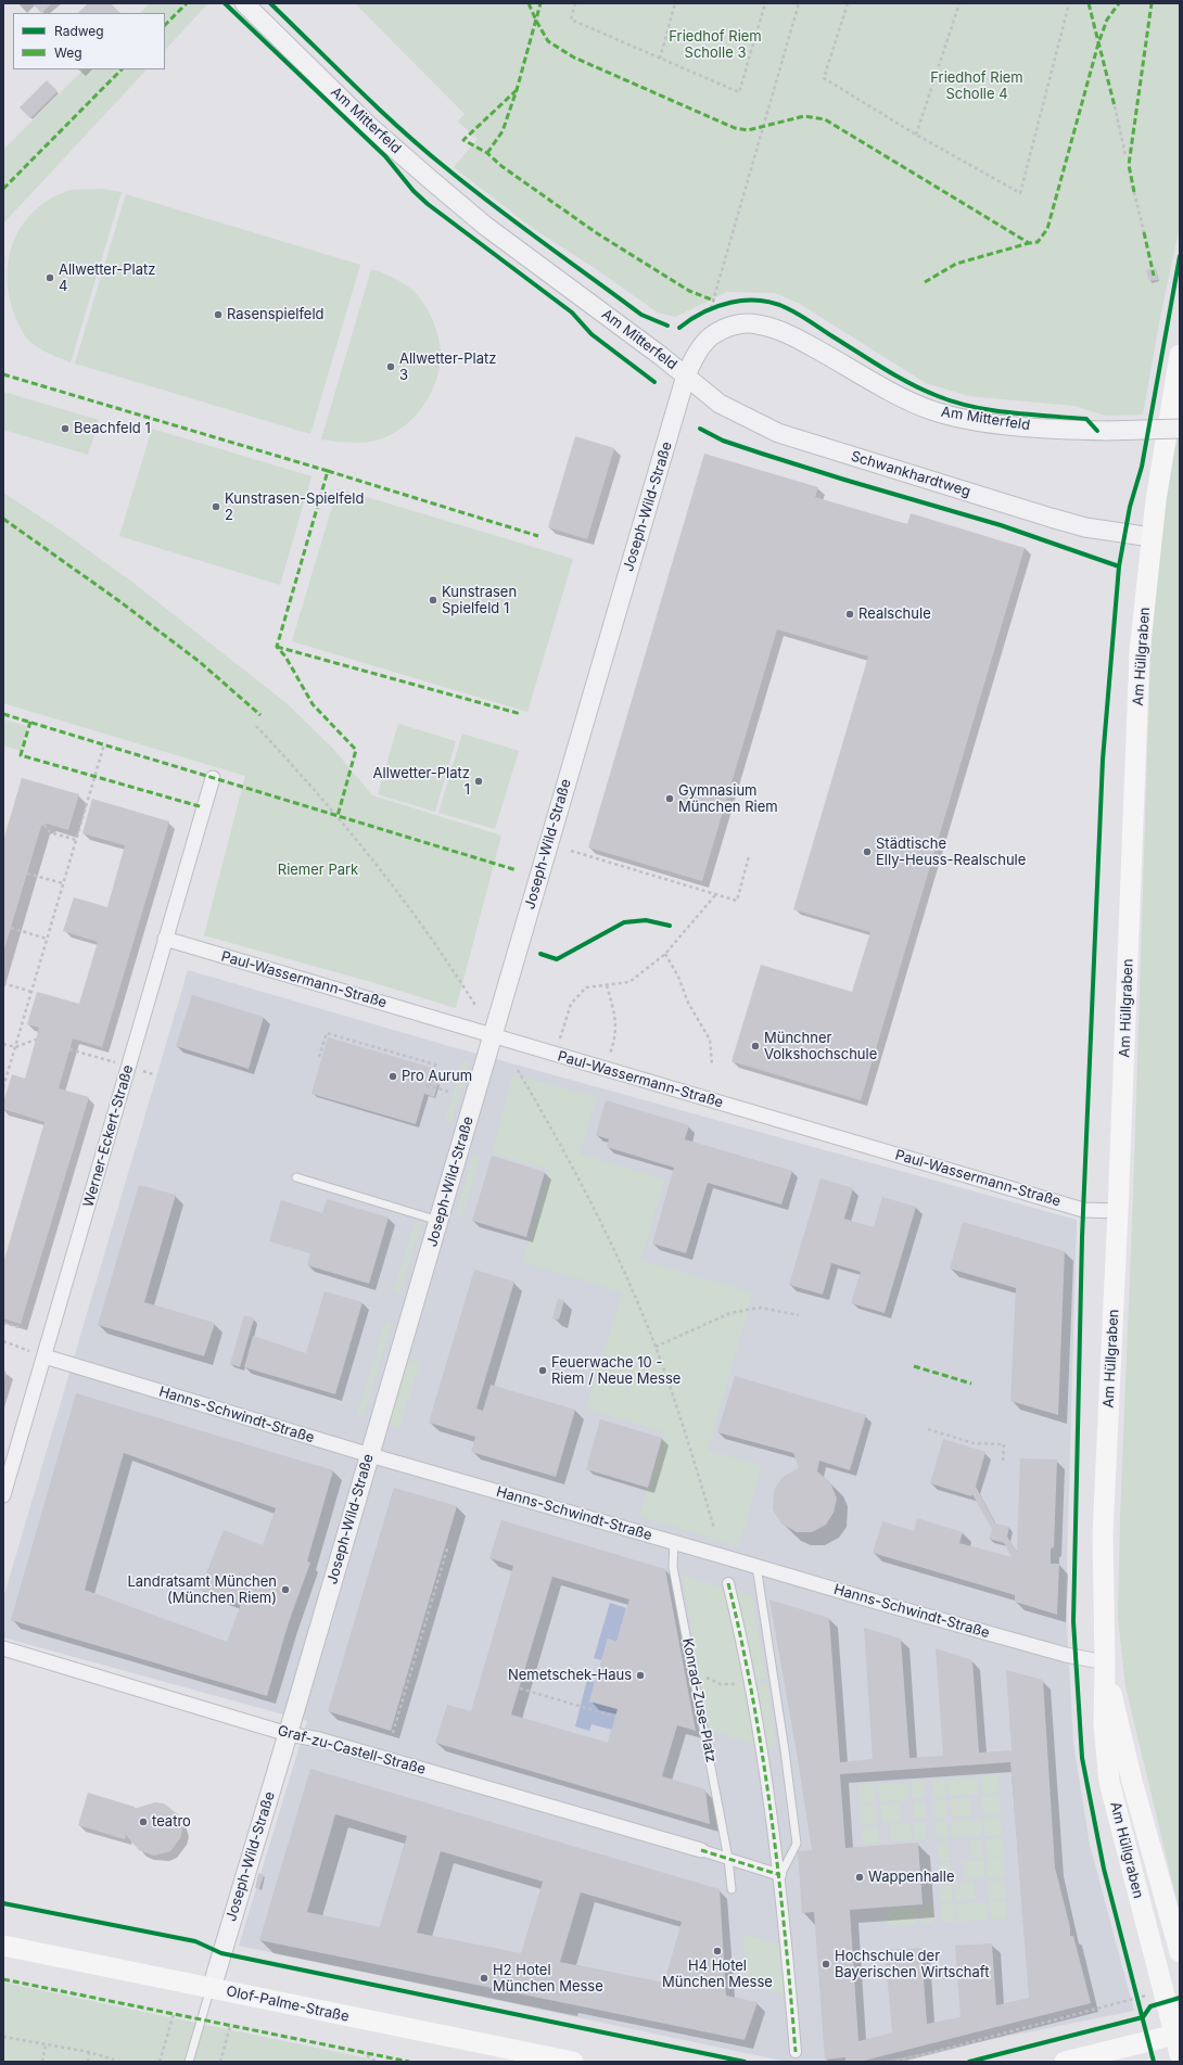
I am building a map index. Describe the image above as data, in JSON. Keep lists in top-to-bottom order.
{
  "streets": {
    "main road": ["Am Hüllgraben", "Olof-Palme-Straße"],
    "street": [
      "Am Mitterfeld",
      "Schwankhardtweg",
      "Joseph-Wild-Straße",
      "Paul-Wassermann-Straße",
      "Werner-Eckert-Straße",
      "Hanns-Schwindt-Straße",
      "Graf-zu-Castell-Straße"
    ],
    "lane": ["Konrad-Zuse-Platz"]
  },
  "crossings": [
    ["Am Mitterfeld", "Schwankhardtweg"],
    ["Am Mitterfeld", "Joseph-Wild-Straße"],
    ["Schwankhardtweg", "Joseph-Wild-Straße"],
    ["Schwankhardtweg", "Am Hüllgraben"],
    ["Joseph-Wild-Straße", "Paul-Wassermann-Straße"],
    ["Joseph-Wild-Straße", "Hanns-Schwindt-Straße"],
    ["Joseph-Wild-Straße", "Graf-zu-Castell-Straße"],
    ["Joseph-Wild-Straße", "Olof-Palme-Straße"],
    ["Am Hüllgraben", "Paul-Wassermann-Straße"],
    ["Am Hüllgraben", "Hanns-Schwindt-Straße"],
    ["Paul-Wassermann-Straße", "Werner-Eckert-Straße"],
    ["Werner-Eckert-Straße", "Hanns-Schwindt-Straße"],
    ["Hanns-Schwindt-Straße", "Konrad-Zuse-Platz"]
  ],
  "parks": ["Friedhof Riem Scholle 3", "Friedhof Riem Scholle 4", "Riemer Park"],
  "places": [
    "Allwetter-Platz 4",
    "Rasenspielfeld",
    "Allwetter-Platz 3",
    "Beachfeld 1",
    "Kunstrasen-Spielfeld 2",
    "Kunstrasen Spielfeld 1",
    "Realschule",
    "Allwetter-Platz 1",
    "Gymnasium München Riem",
    "Städtische Elly-Heuss-Realschule",
    "Münchner Volkshochschule",
    "Pro Aurum",
    "Feuerwache 10 - Riem / Neue Messe",
    "Landratsamt München (München Riem)",
    "Nemetschek-Haus",
    "teatro",
    "Wappenhalle",
    "H4 Hotel München Messe",
    "Hochschule der Bayerischen Wirtschaft",
    "H2 Hotel München Messe"
  ],
  "legend": ["Radweg", "Weg"]
}
